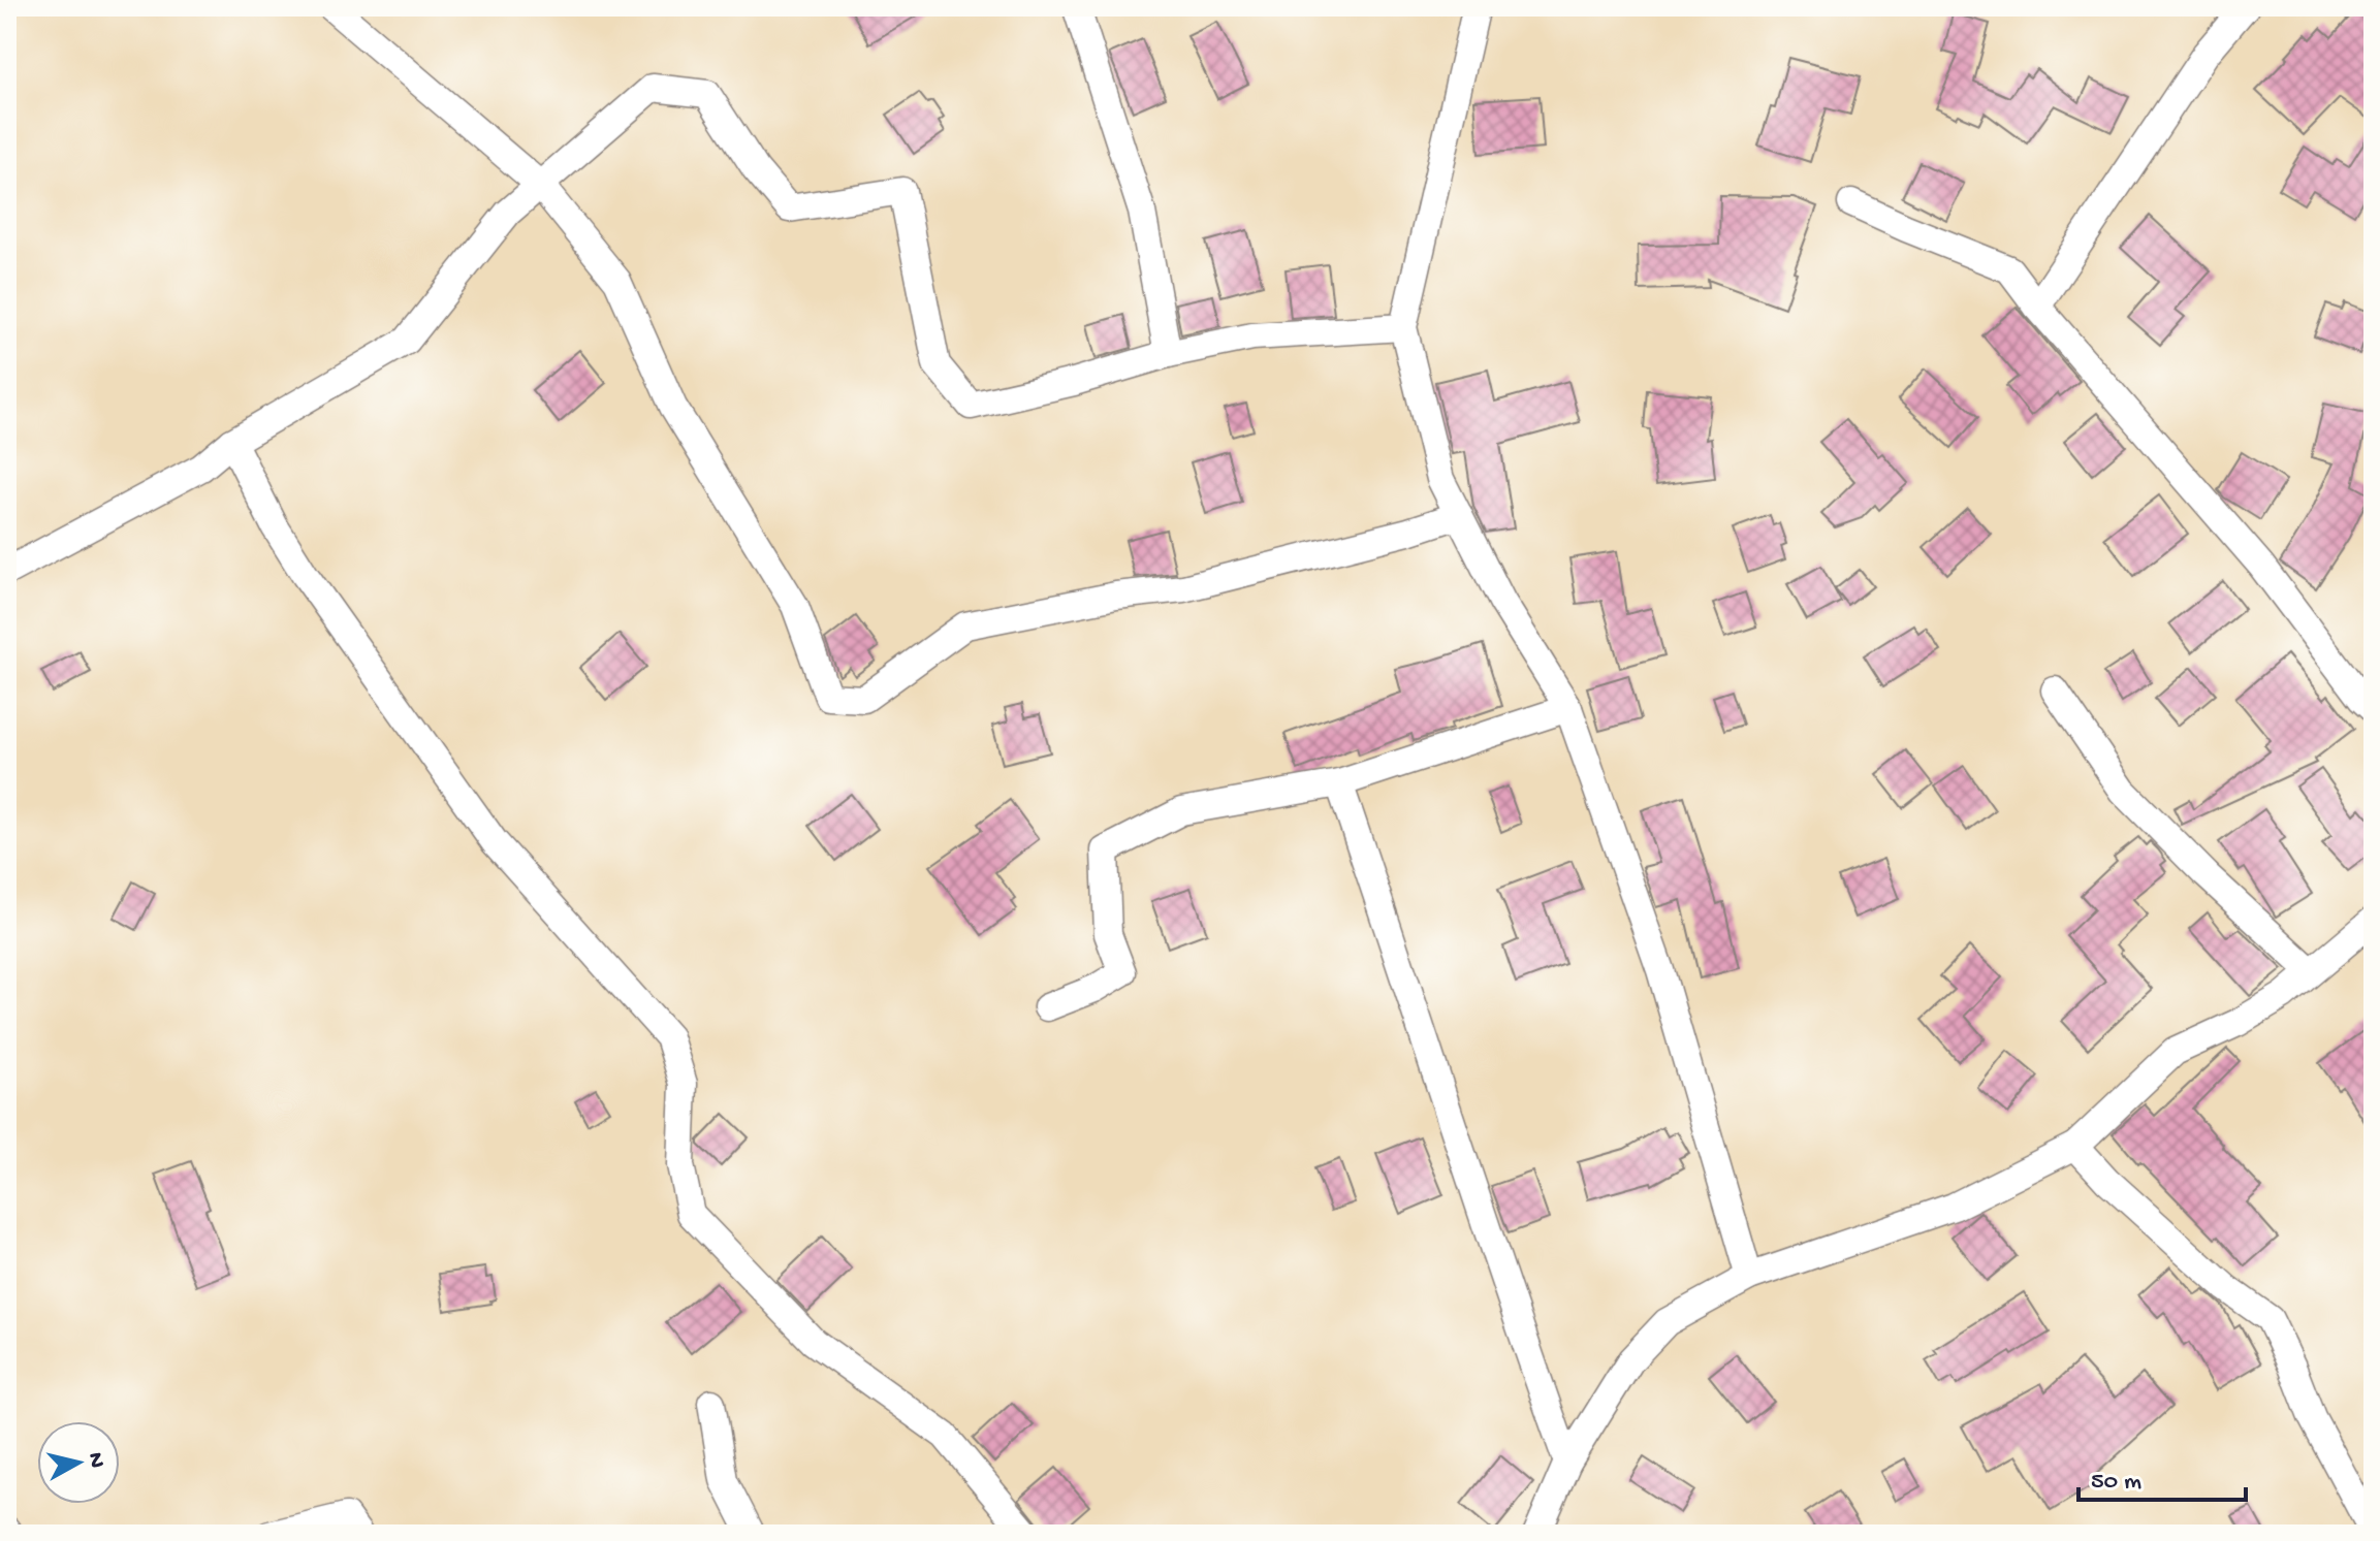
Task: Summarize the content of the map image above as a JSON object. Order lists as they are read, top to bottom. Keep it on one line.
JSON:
{"scale_bar":"50 m","north":"right"}
